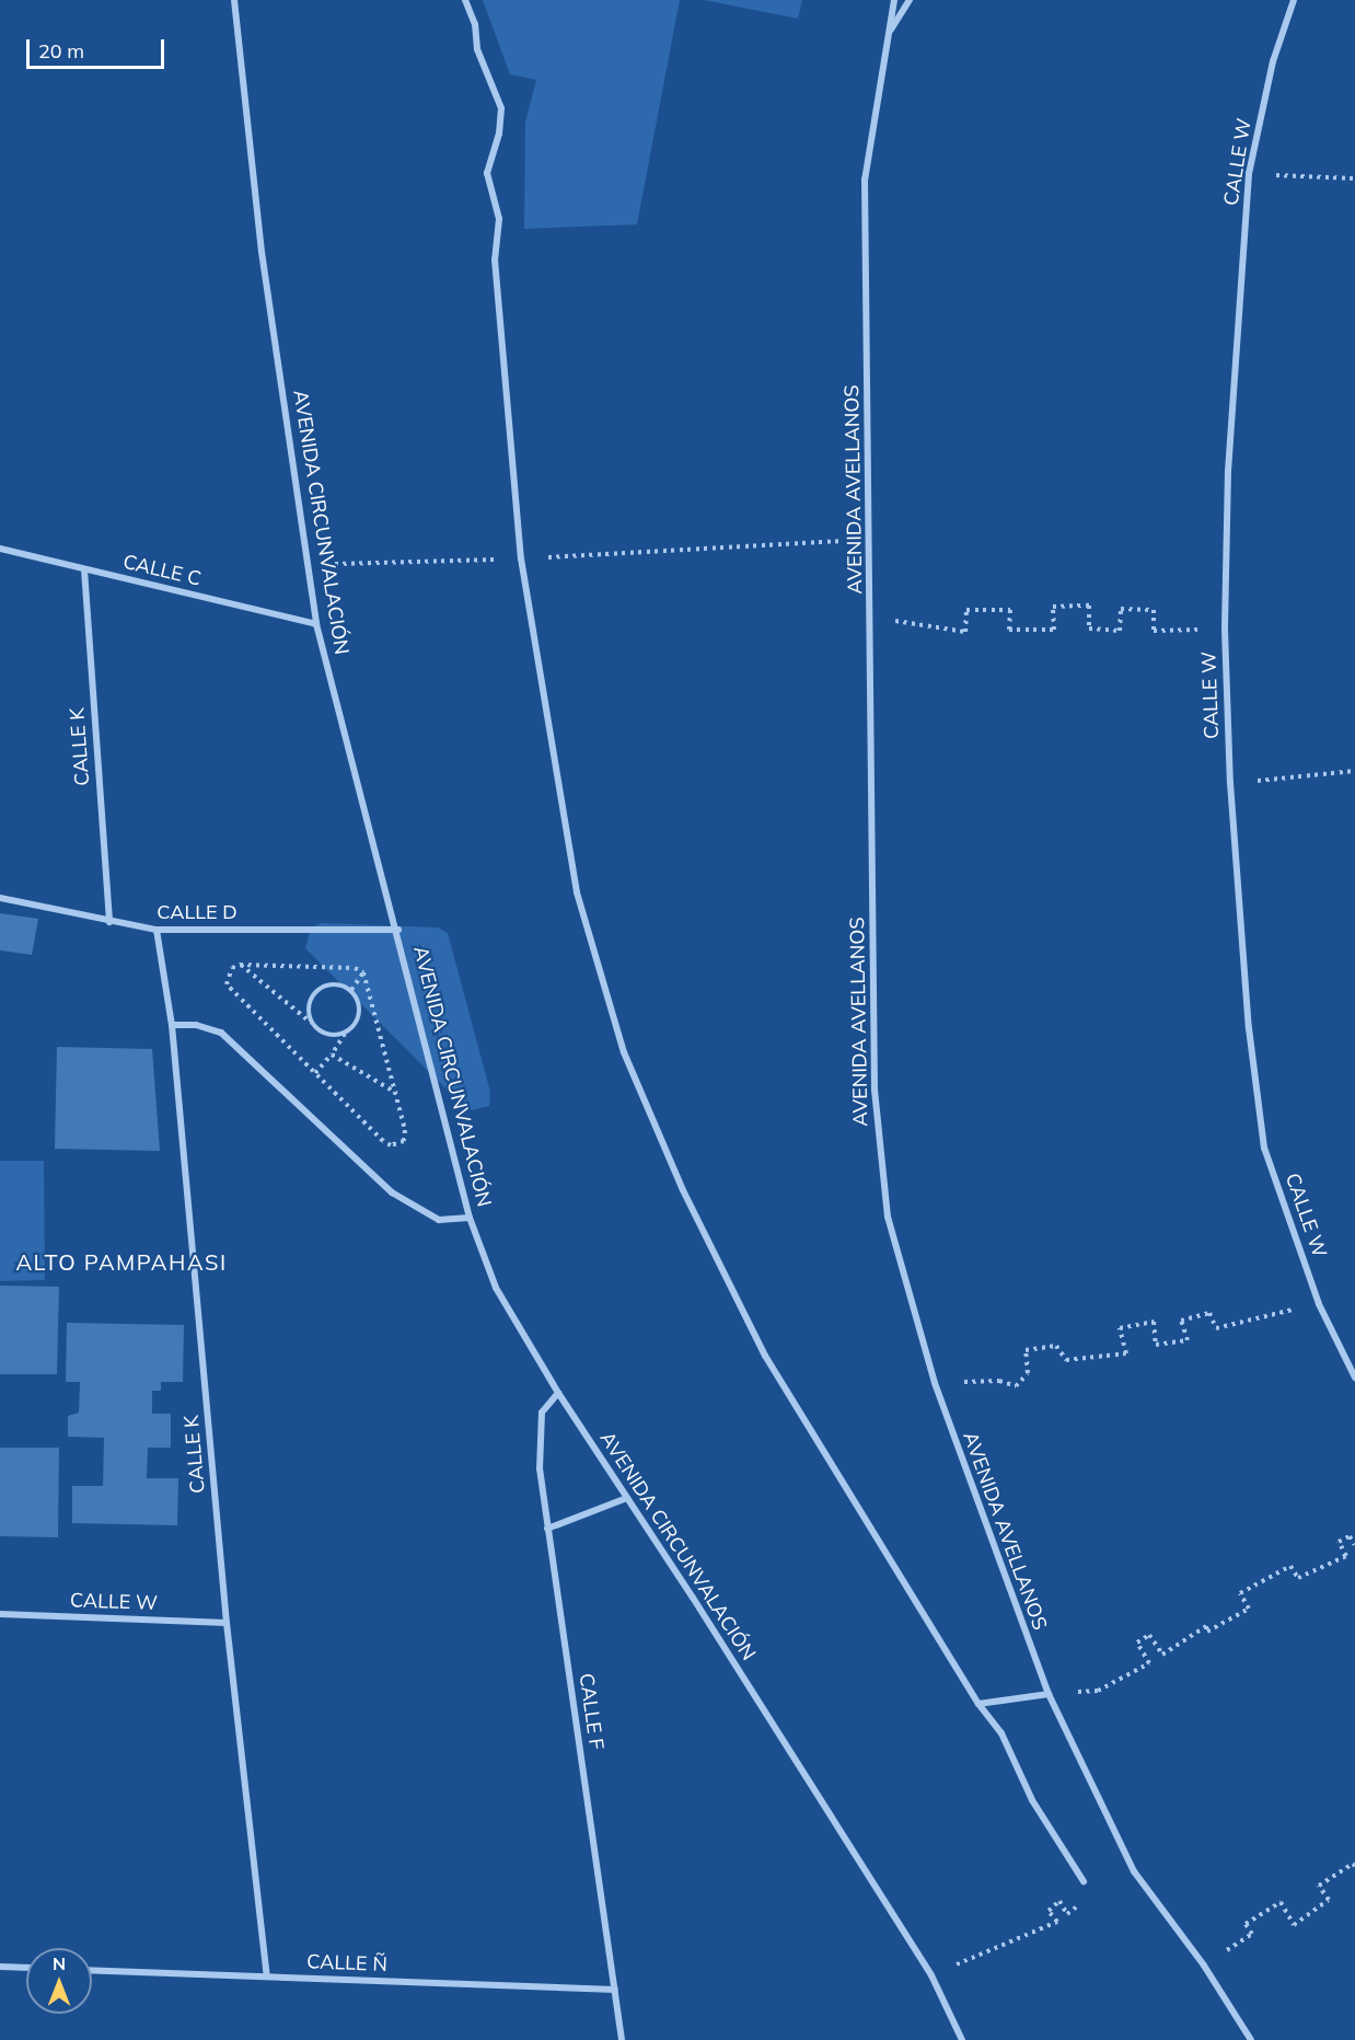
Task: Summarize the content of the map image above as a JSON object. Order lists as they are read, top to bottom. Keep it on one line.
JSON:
{"streets":{"street":["CALLE W","AVENIDA AVELLANOS","AVENIDA CIRCUNVALACIÓN","CALLE C","CALLE K","CALLE D","CALLE F","CALLE Ñ"]},"crossings":[["CALLE W","CALLE K"],["AVENIDA CIRCUNVALACIÓN","CALLE C"],["AVENIDA CIRCUNVALACIÓN","CALLE D"],["AVENIDA CIRCUNVALACIÓN","CALLE F"],["CALLE C","CALLE K"],["CALLE K","CALLE D"],["CALLE K","CALLE Ñ"],["CALLE F","CALLE Ñ"]],"districts":["ALTO PAMPAHASI"],"scale_bar":"20 m","north":"top"}
